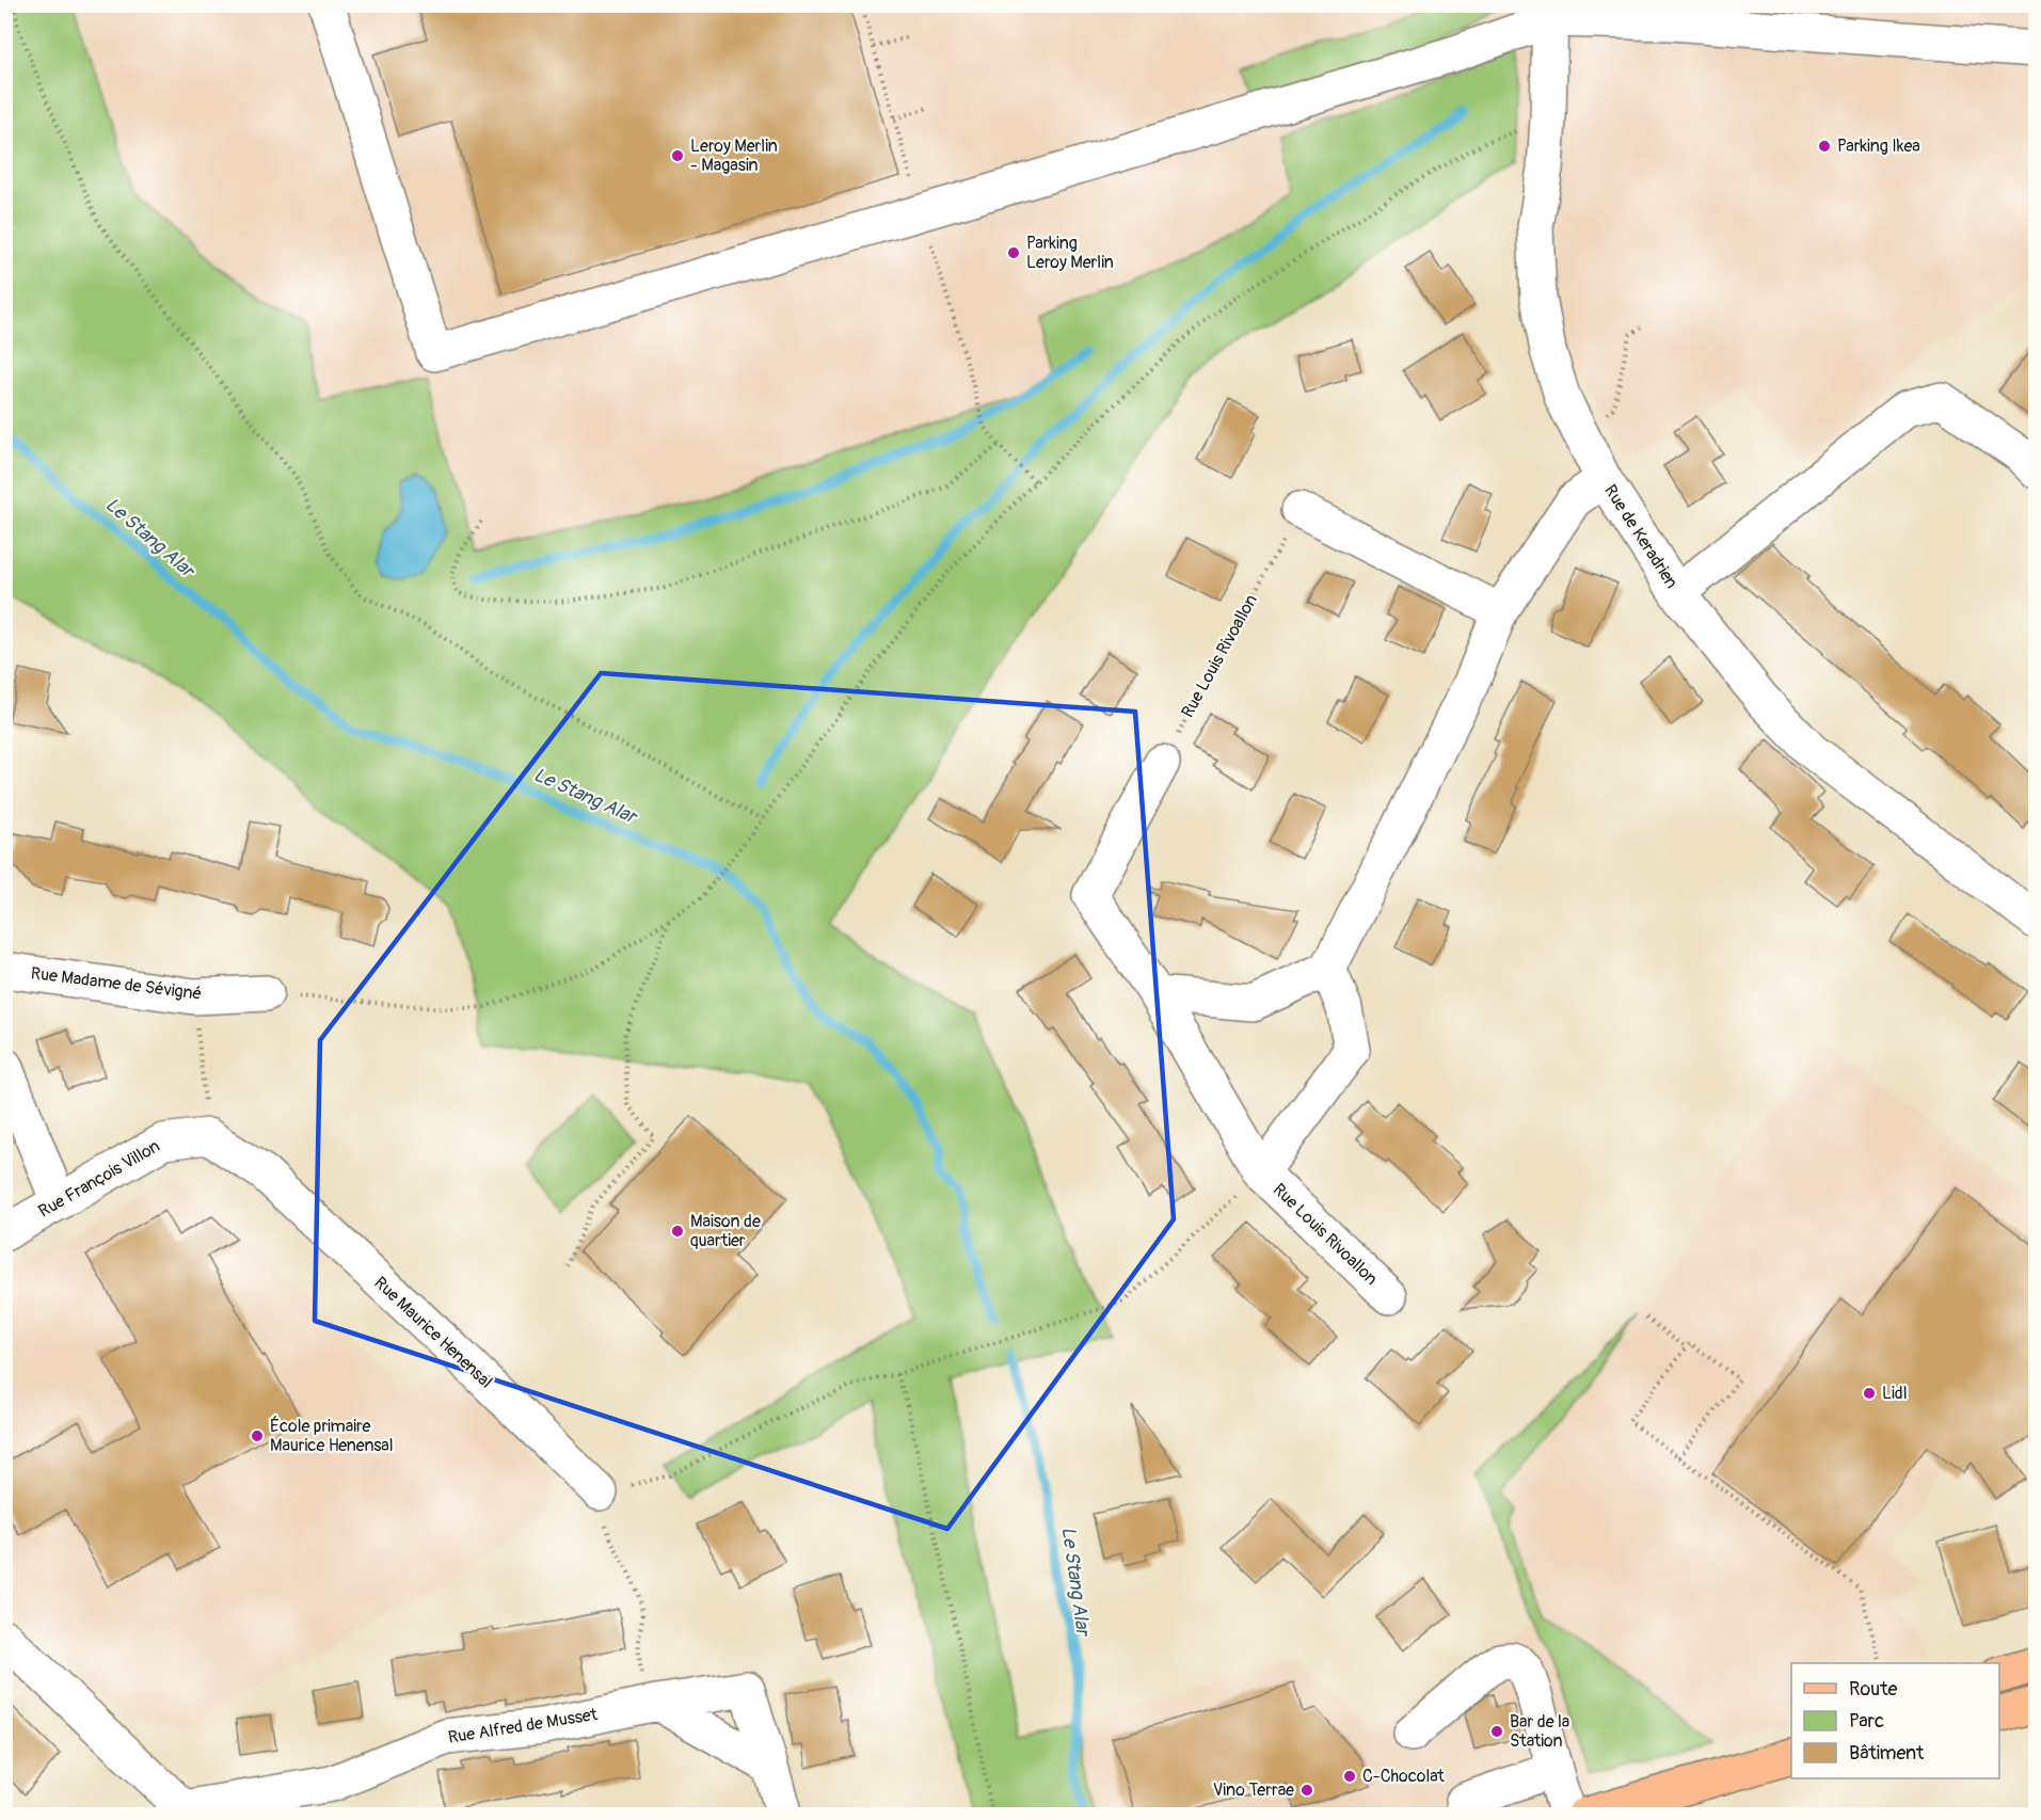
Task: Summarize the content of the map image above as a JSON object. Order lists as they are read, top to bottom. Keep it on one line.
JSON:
{"streets":{"street":["Rue de Keradrien","Rue Louis Rivoallon","Rue Madame de Sévigné","Rue François Villon","Rue Maurice Henensal","Rue Alfred de Musset"]},"crossings":[["Rue François Villon","Rue Maurice Henensal"]],"water":["Le Stang Alar"],"places":["Parking Ikea","Leroy Merlin - Magasin","Parking Leroy Merlin","Maison de quartier","Lidl","École primaire Maurice Henensal","Bar de la Station","C-Chocolat","Vino Terrae"],"legend":["Route","Parc","Bâtiment"]}
